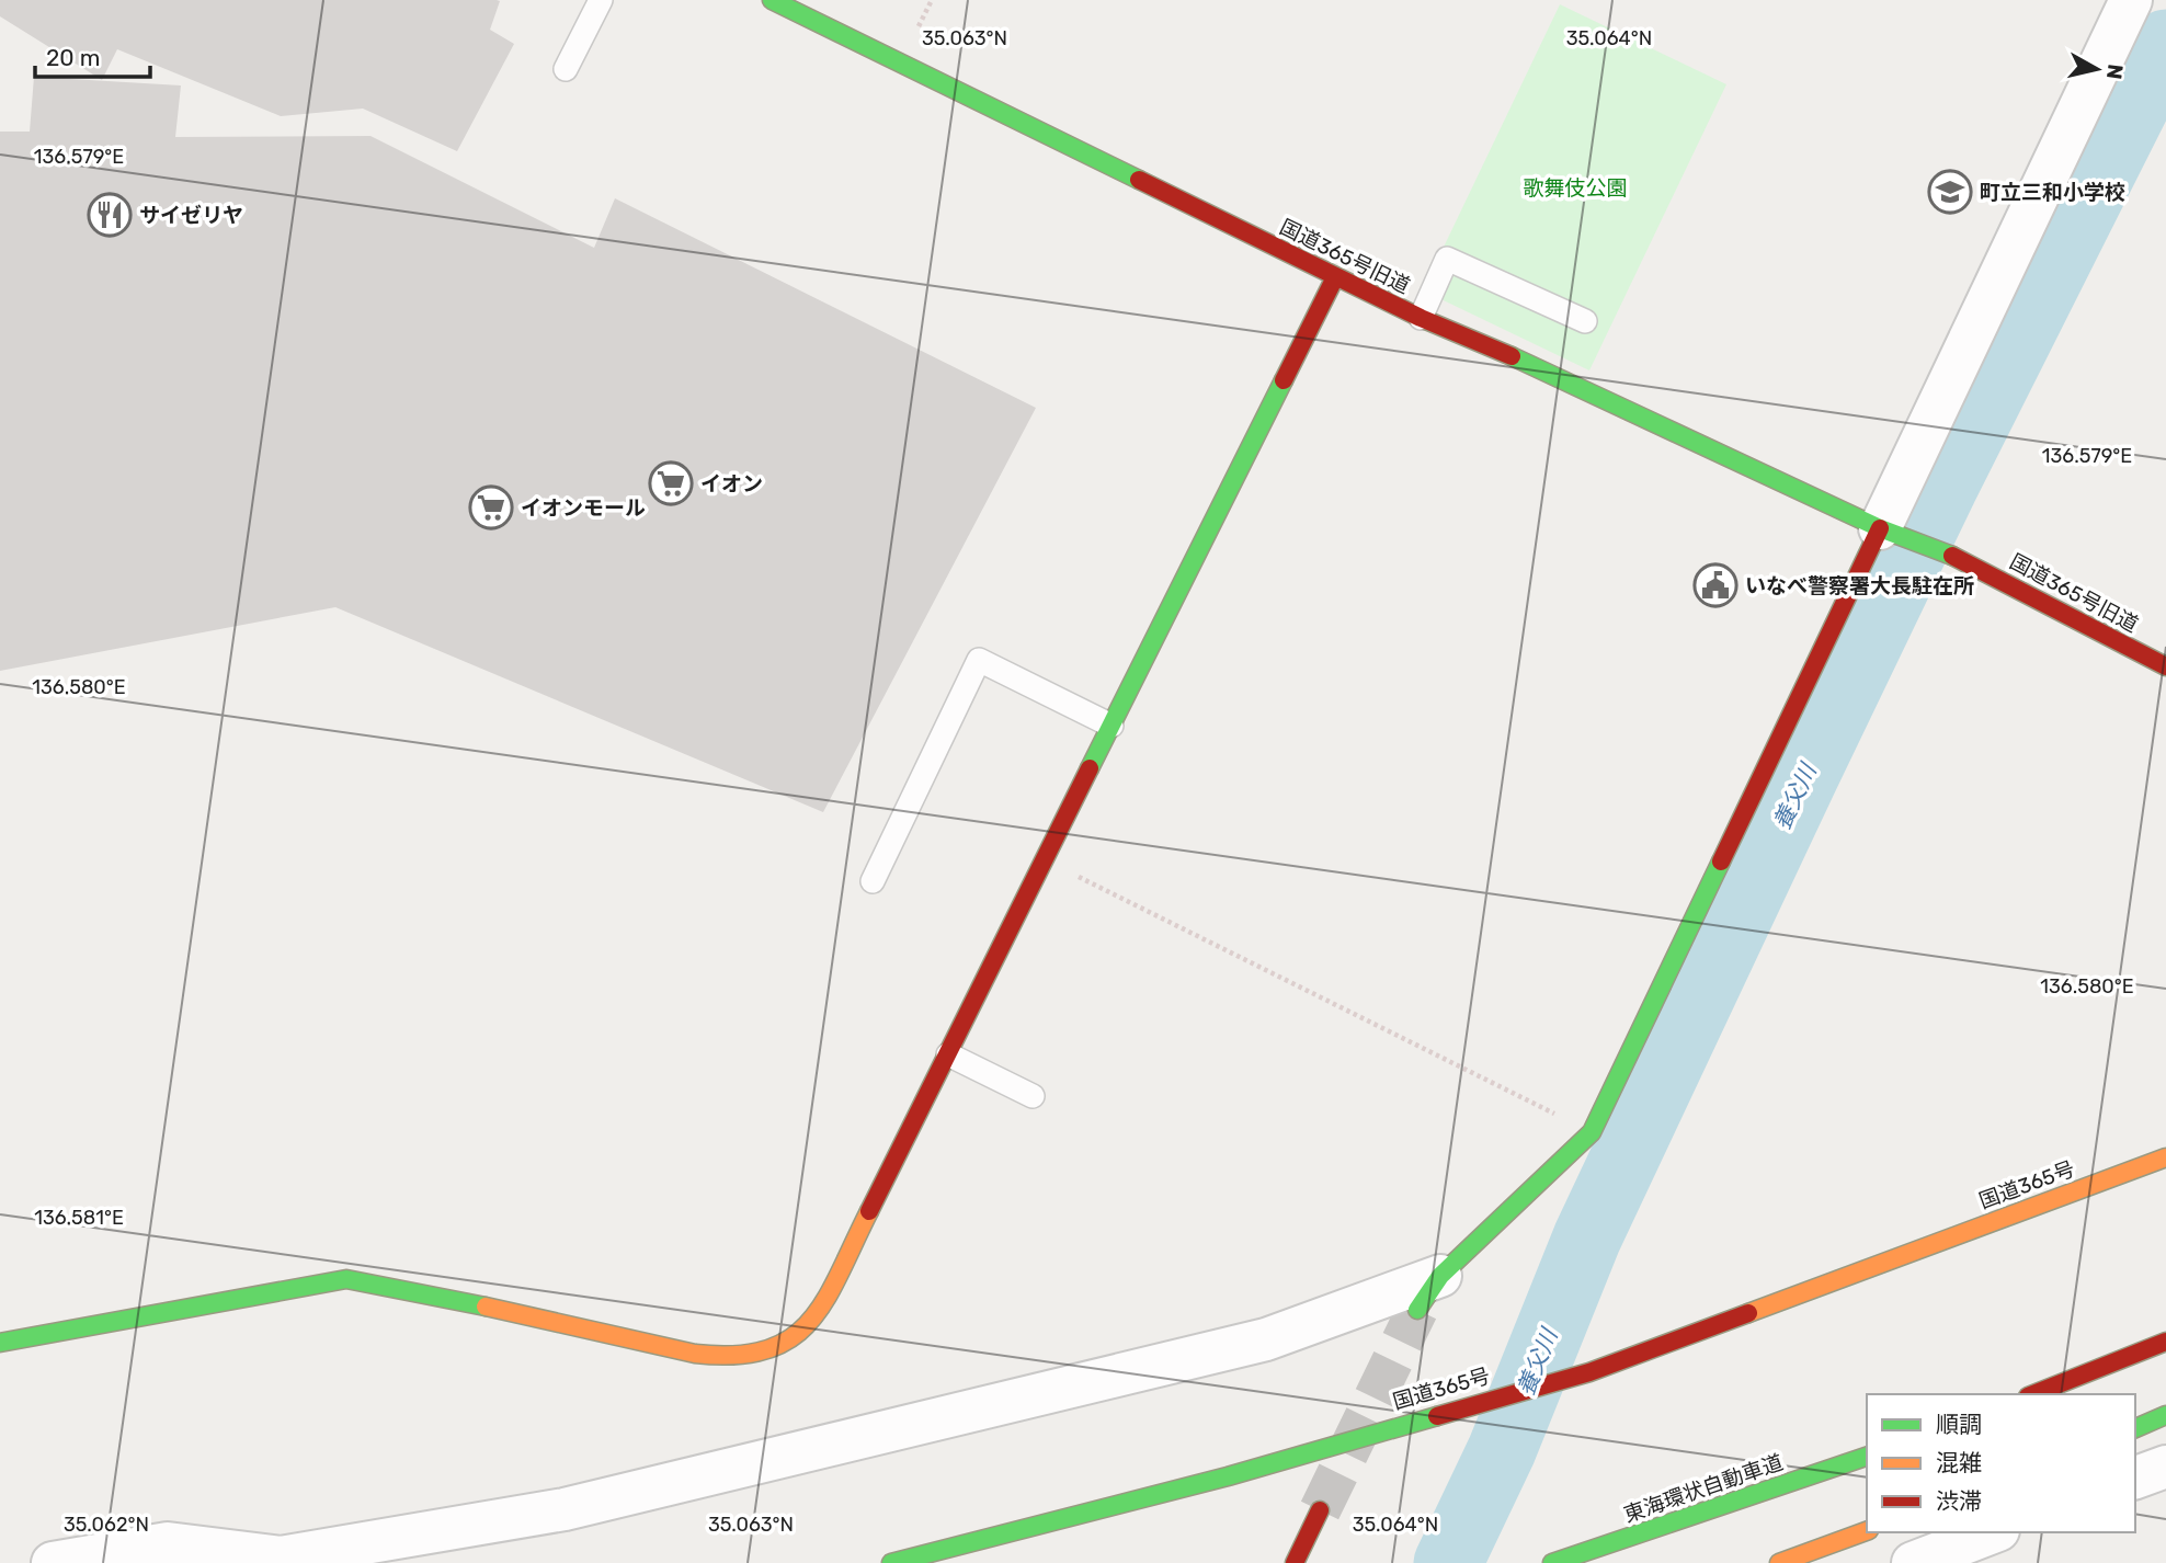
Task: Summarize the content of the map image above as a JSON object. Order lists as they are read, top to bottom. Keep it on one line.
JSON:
{"streets":{"main road":["国道365号旧道","国道365号","東海環状自動車道"]},"water":["養父川"],"parks":["歌舞伎公園"],"places":{"school or university":["町立三和小学校"],"restaurant":["サイゼリヤ"],"supermarket":["イオン","イオンモール"],"public building":["いなべ警察署大長駐在所"]},"legend":["順調","混雑","渋滞"],"scale_bar":"20 m","north":"right","coordinates":["35.063°N","35.064°N","136.579°E","136.580°E","136.581°E","35.062°N"]}
